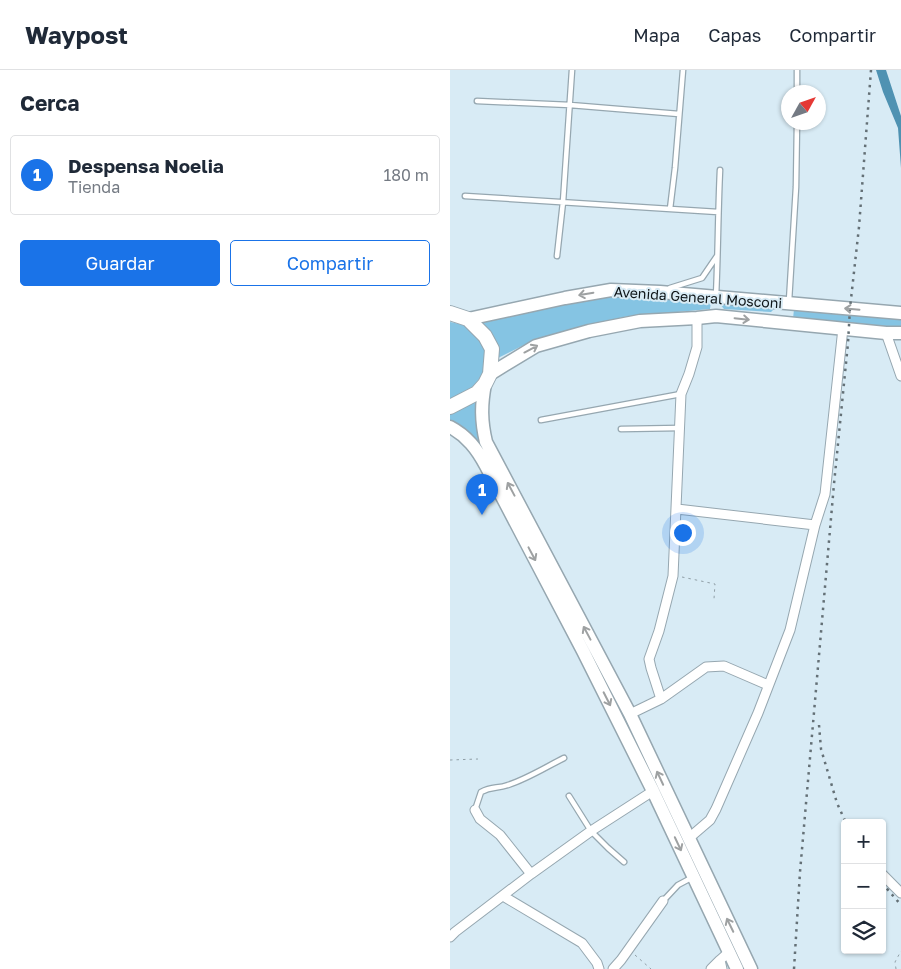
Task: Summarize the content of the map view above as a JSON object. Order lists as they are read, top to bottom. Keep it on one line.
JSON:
{"streets":{"street":["Avenida General Mosconi"]},"north":"top right","page":{"header":"Waypost","nav":["Mapa","Capas","Compartir"],"heading":"Cerca","list":[{"mark":"1","name":"Despensa Noelia","note":"Tienda","value":"180 m"}],"buttons":["Guardar","Compartir"],"pins":"1","map_buttons":["+","−"]}}
